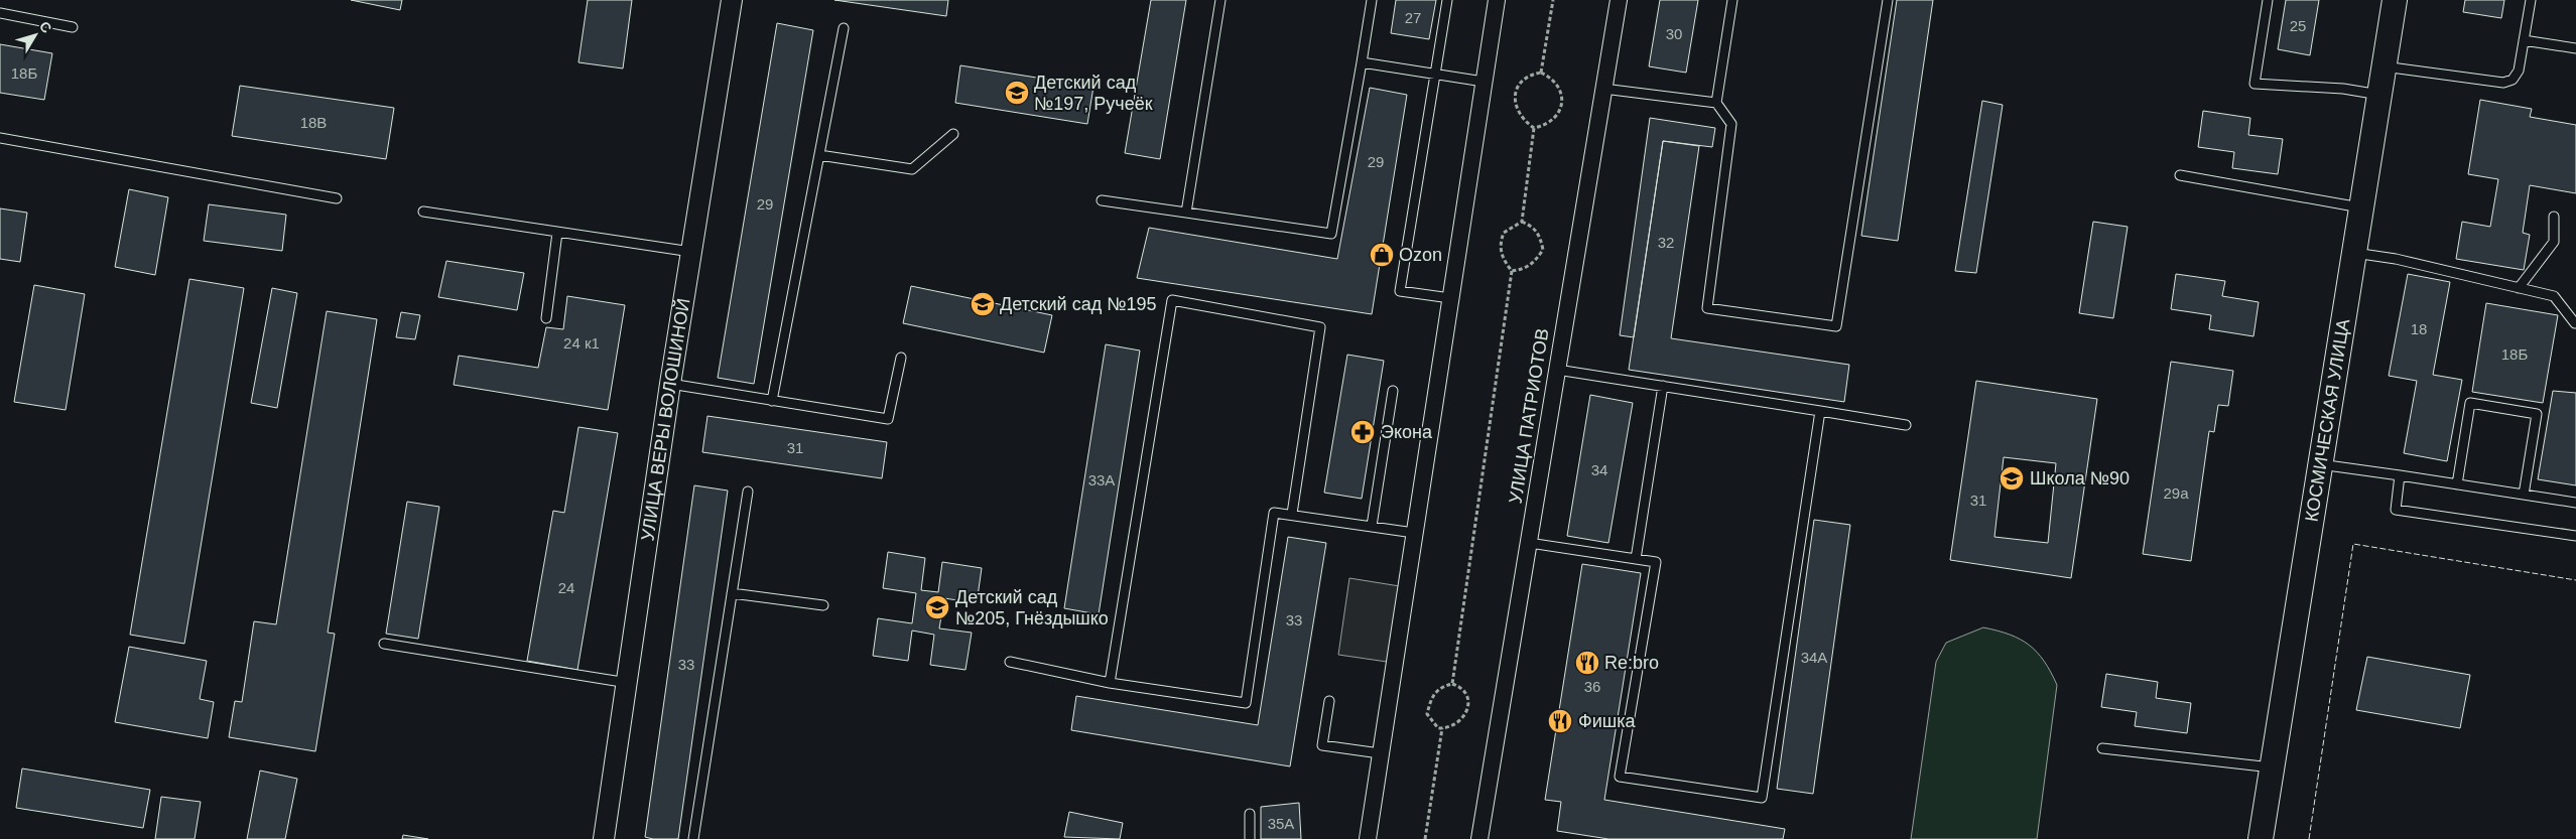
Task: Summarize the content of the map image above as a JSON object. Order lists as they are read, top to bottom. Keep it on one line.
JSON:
{"streets":{"main road":["КОСМИЧЕСКАЯ УЛИЦА"],"street":["УЛИЦА ПАТРИОТОВ","УЛИЦА ВЕРЫ ВОЛОШИНОЙ"]},"places":{"school or university":["Детский сад №197, Ручеёк","Детский сад №195","Школа №90","Детский сад №205, Гнёздышко"],"shop":["Ozon"],"pharmacy":["Экона"],"restaurant":["Re:bro","Фишка"]},"house_numbers":["27","25","30","18Б","18В","29","29","32","18","24 к1","18Б","31","34","33А","29а","31","24","33","34А","33","36","35А"],"north":"top right"}
